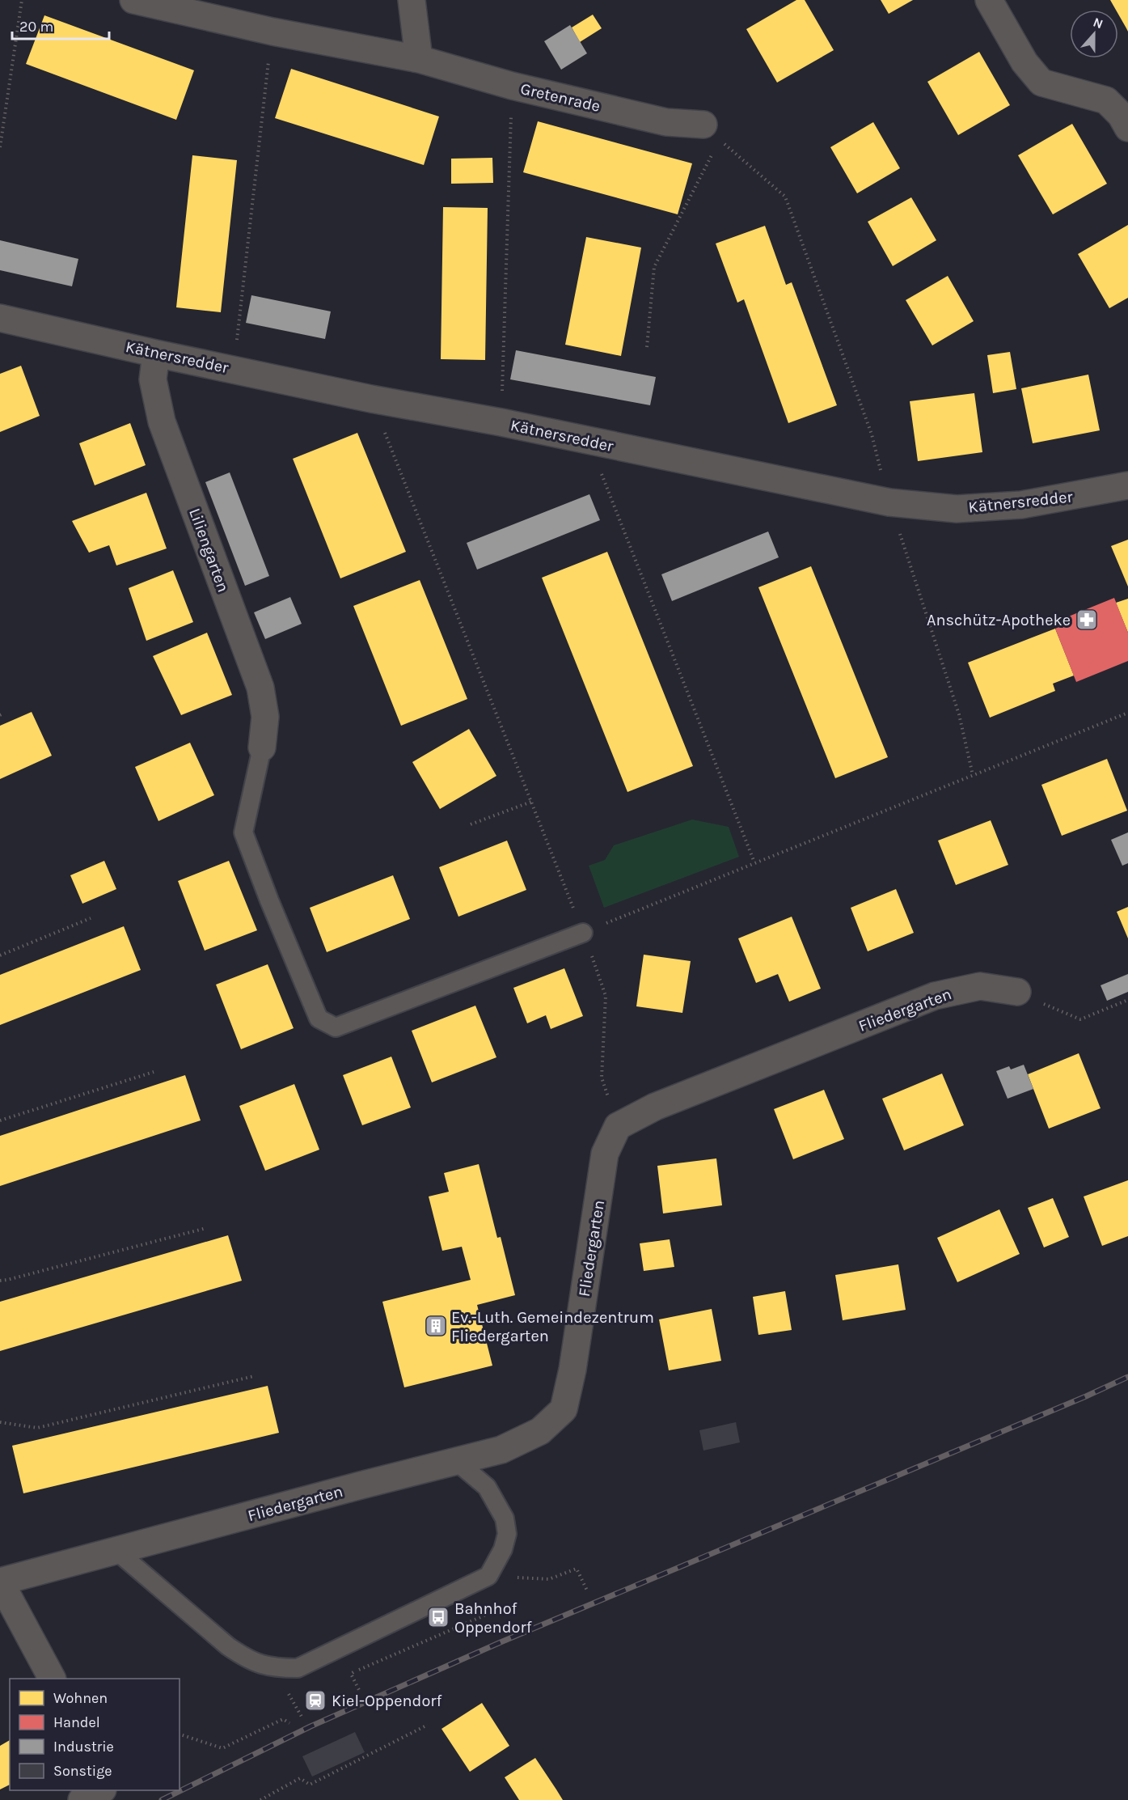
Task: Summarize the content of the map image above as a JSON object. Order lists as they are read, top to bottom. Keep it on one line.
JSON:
{"streets":{"street":["Gretenrade","Kätnersredder","Liliengarten","Fliedergarten"]},"crossings":[["Kätnersredder","Liliengarten"]],"places":{"pharmacy":["Anschütz-Apotheke"],"building":["Ev.-Luth. Gemeindezentrum Fliedergarten"],"bus stop":["Bahnhof Oppendorf"],"station":["Kiel-Oppendorf"]},"legend":["Wohnen","Handel","Industrie","Sonstige"],"scale_bar":"20 m","north":"top"}
